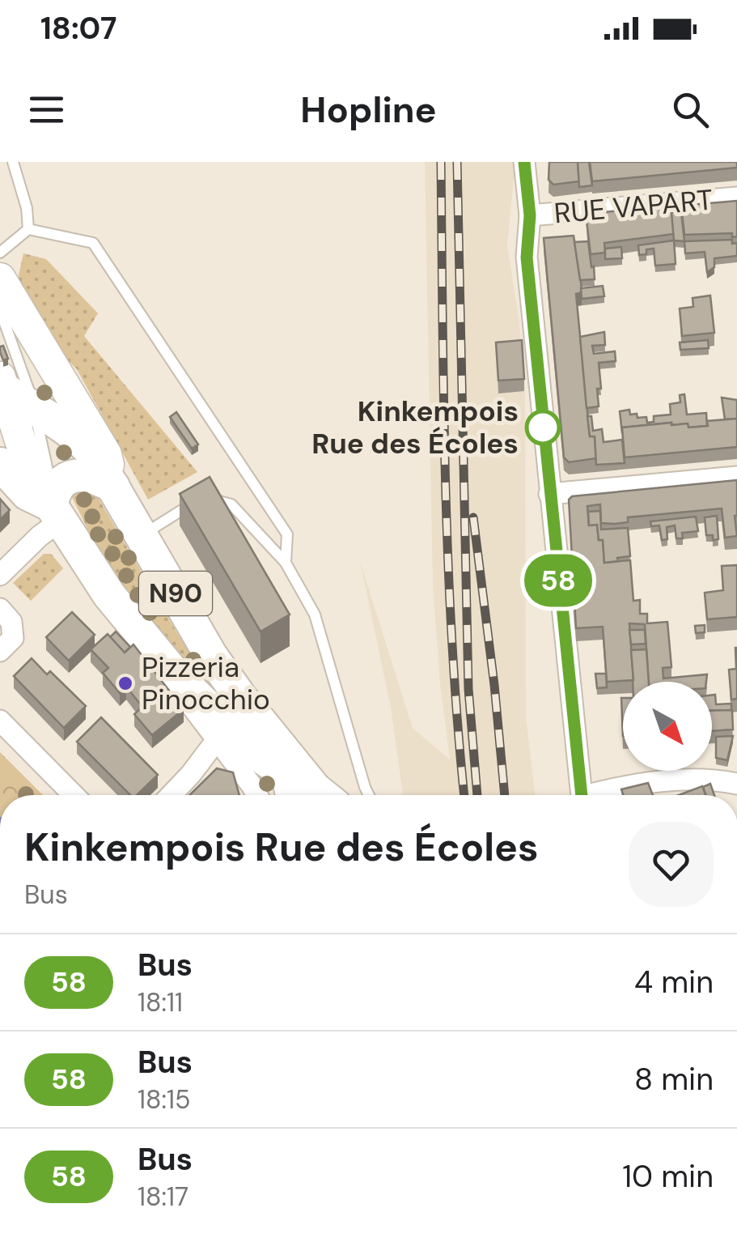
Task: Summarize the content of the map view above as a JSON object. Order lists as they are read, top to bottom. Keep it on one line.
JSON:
{"streets":{"main road":["N90"],"street":["RUE VAPART"]},"places":["Kinkempois Rue des Écoles","Pizzeria Pinocchio"],"lines":["bus line 58"],"north":"bottom right","page":{"status":"18:07","header":"Hopline","on_map":"58","heading":["Kinkempois Rue des Écoles","Bus"],"list":[{"mark":"58","name":"Bus","note":"18:11","value":"4 min"},{"mark":"58","name":"Bus","note":"18:15","value":"8 min"},{"mark":"58","name":"Bus","note":"18:17","value":"10 min"}]}}
